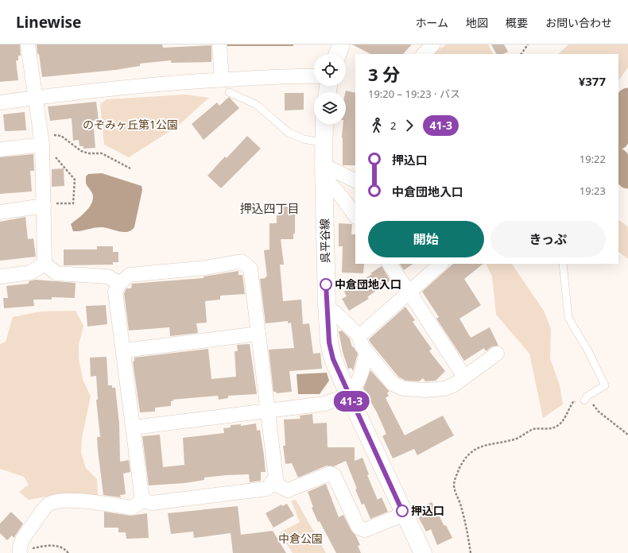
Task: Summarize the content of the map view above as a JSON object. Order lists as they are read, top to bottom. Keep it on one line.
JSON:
{"streets":{"main road":["呉平谷線"]},"districts":["押込四丁目"],"parks":["のぞみヶ丘第1公園","中倉公園"],"places":["中倉団地入口","押込口"],"lines":["bus line 41-3"],"page":{"header":"Linewise","nav":["ホーム","地図","概要","お問い合わせ"],"on_map":"41-3","heading":["3 分","19:20 – 19:23 · バス","¥377"],"legs":["2","41-3"],"list":[{"name":"押込口","value":"19:22"},{"name":"中倉団地入口","value":"19:23"}],"buttons":["開始","きっぷ"]}}
